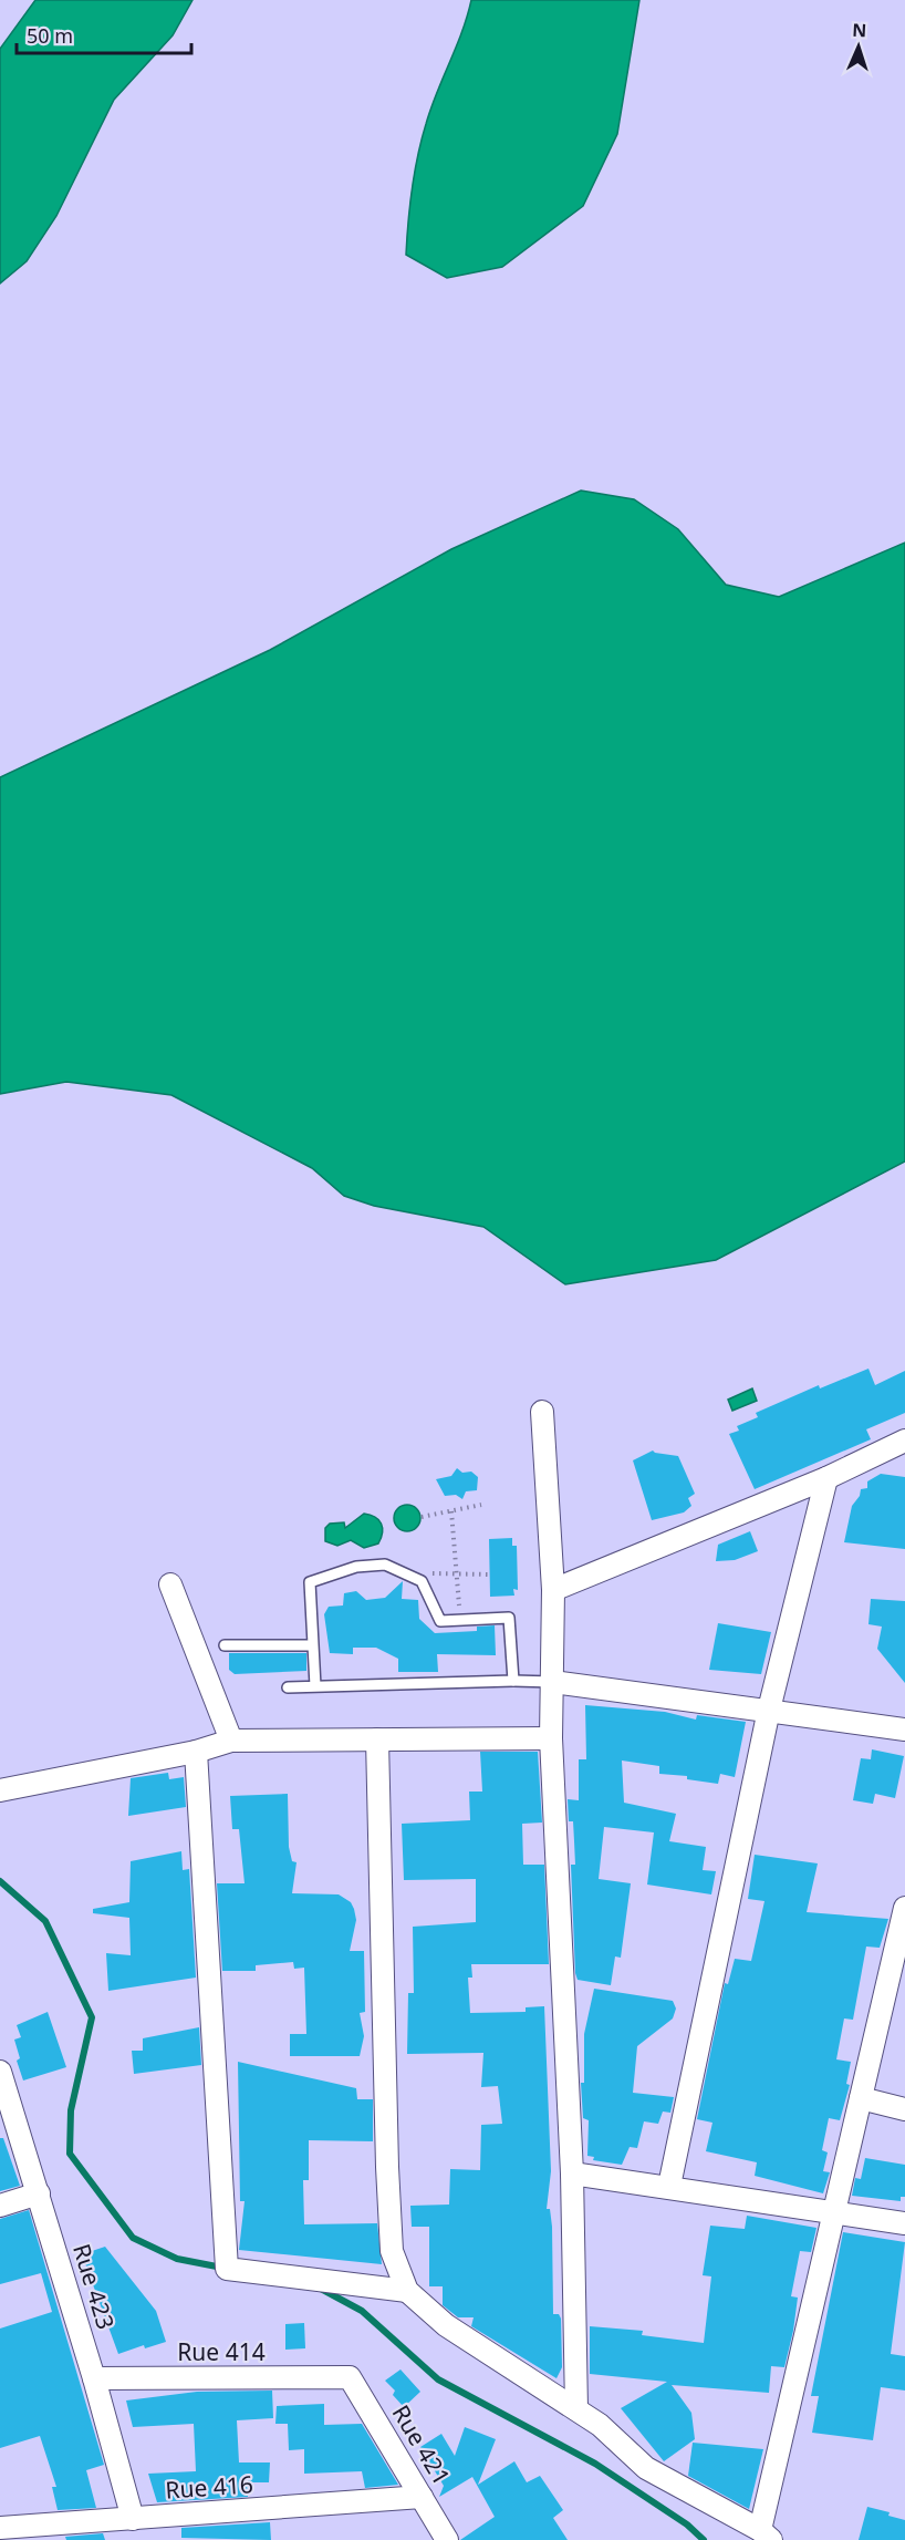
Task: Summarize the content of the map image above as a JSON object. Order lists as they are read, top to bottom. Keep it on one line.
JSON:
{"streets":{"street":["Rue 423","Rue 414","Rue 421","Rue 416"]},"crossings":[["Rue 423","Rue 414"],["Rue 423","Rue 416"],["Rue 414","Rue 421"],["Rue 421","Rue 416"]],"scale_bar":"50 m","north":"top"}
